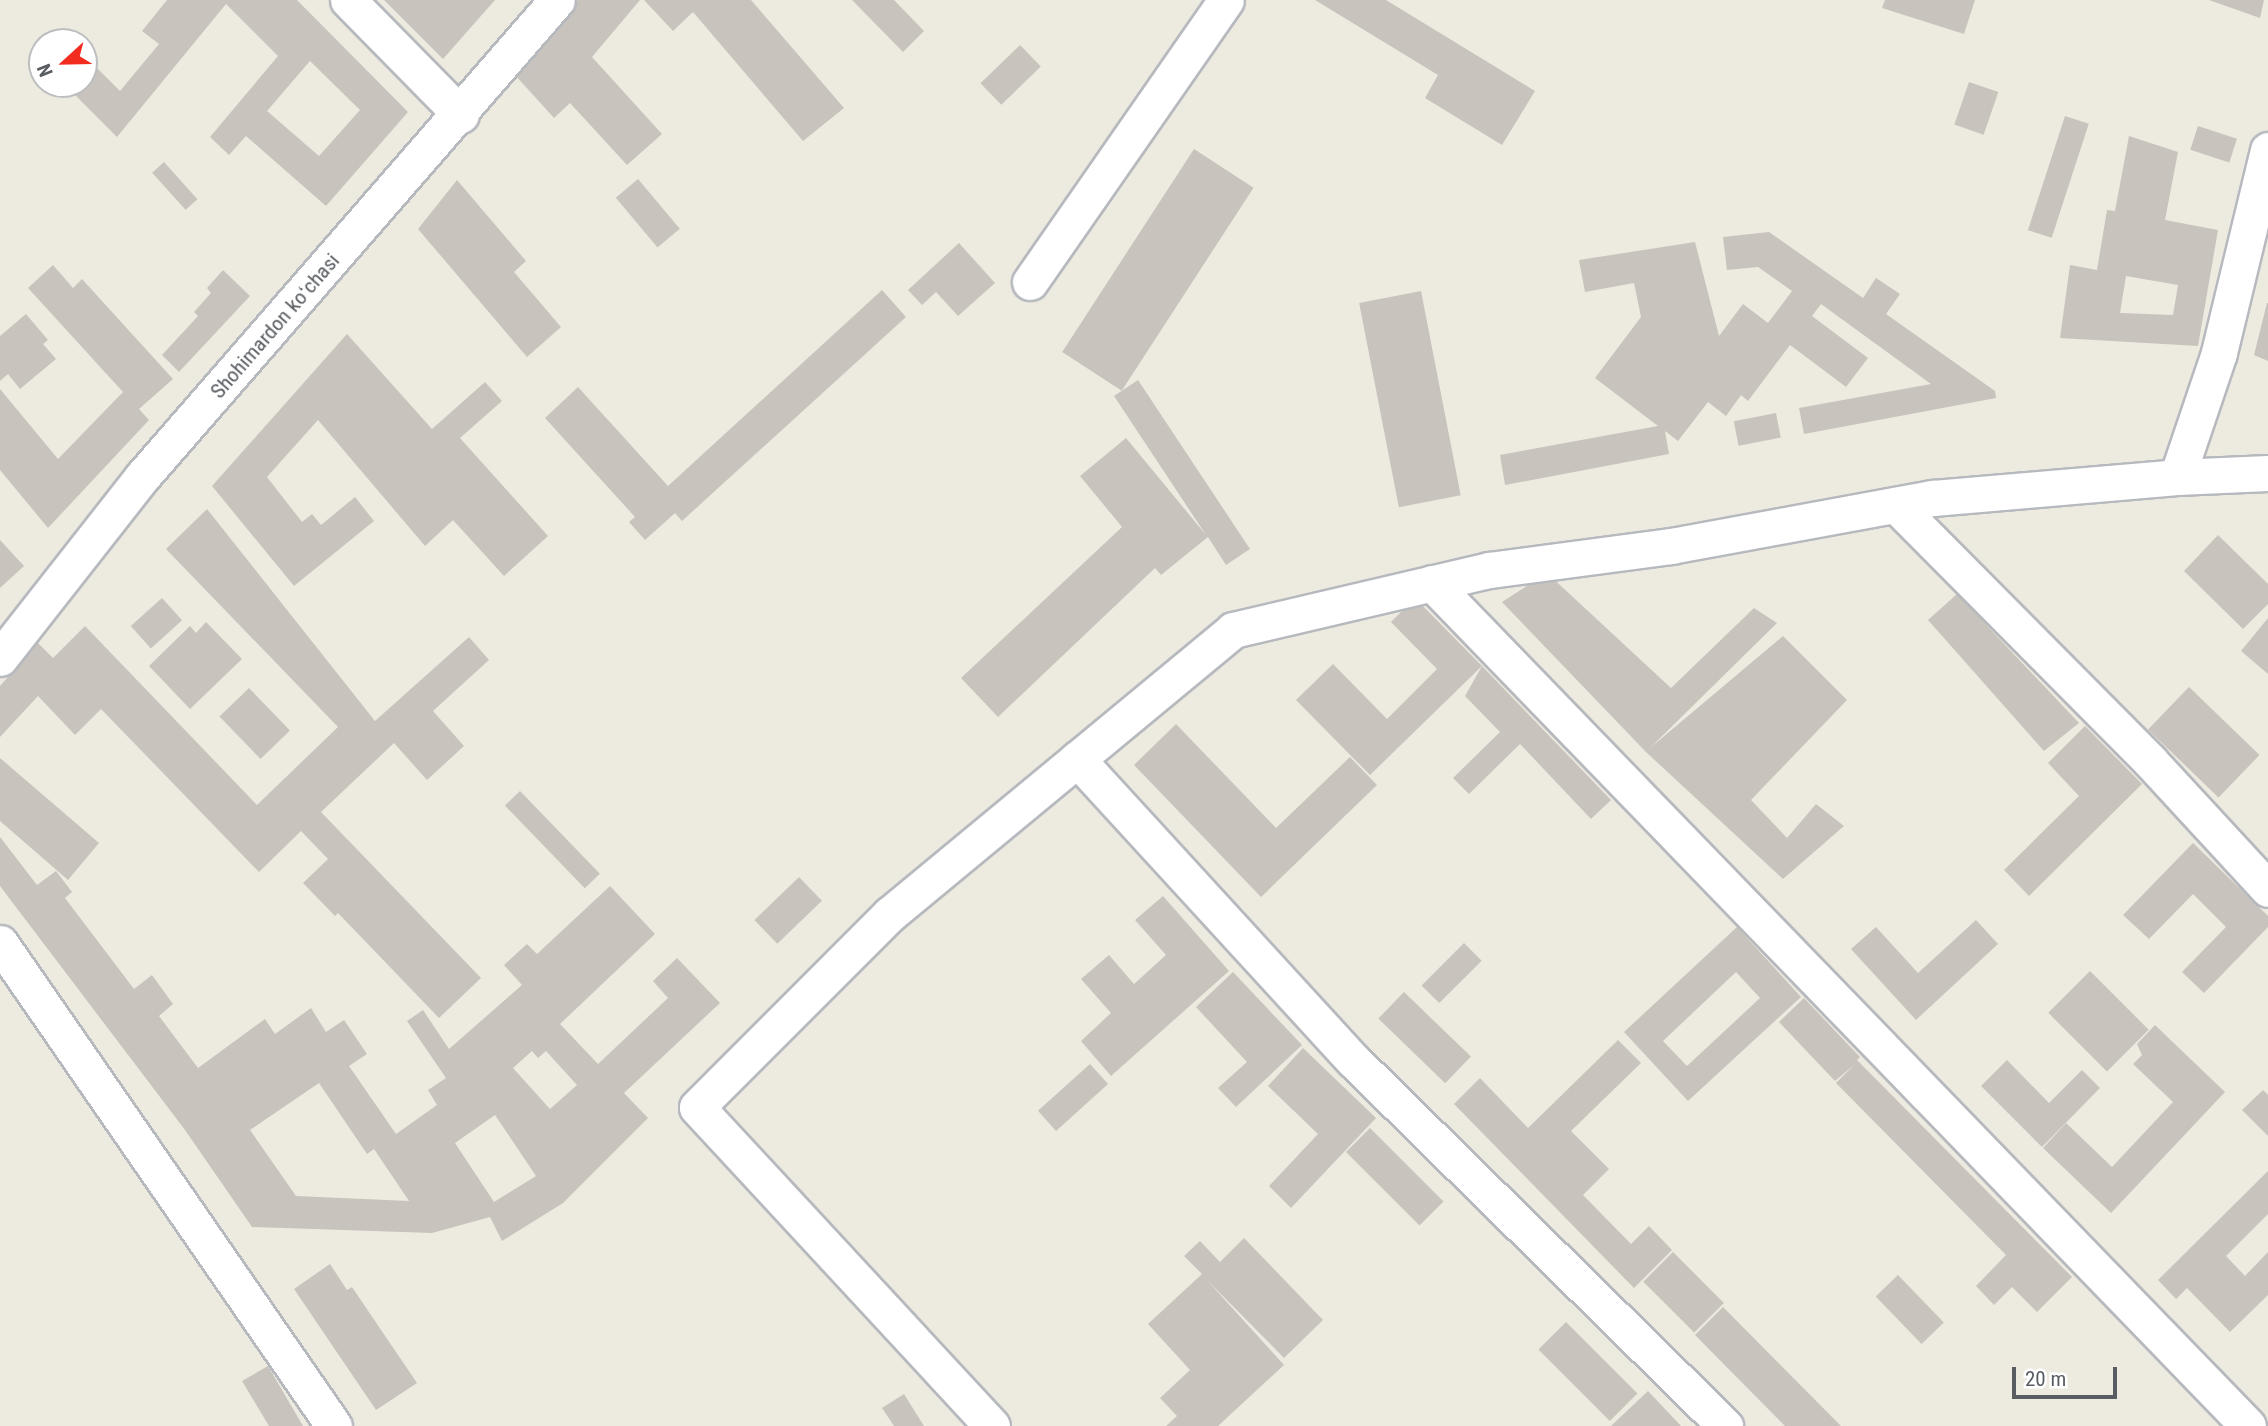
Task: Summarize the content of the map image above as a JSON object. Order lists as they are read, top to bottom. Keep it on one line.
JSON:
{"streets":{"street":["Shohimardon koʻchasi"]},"scale_bar":"20 m","north":"left"}
